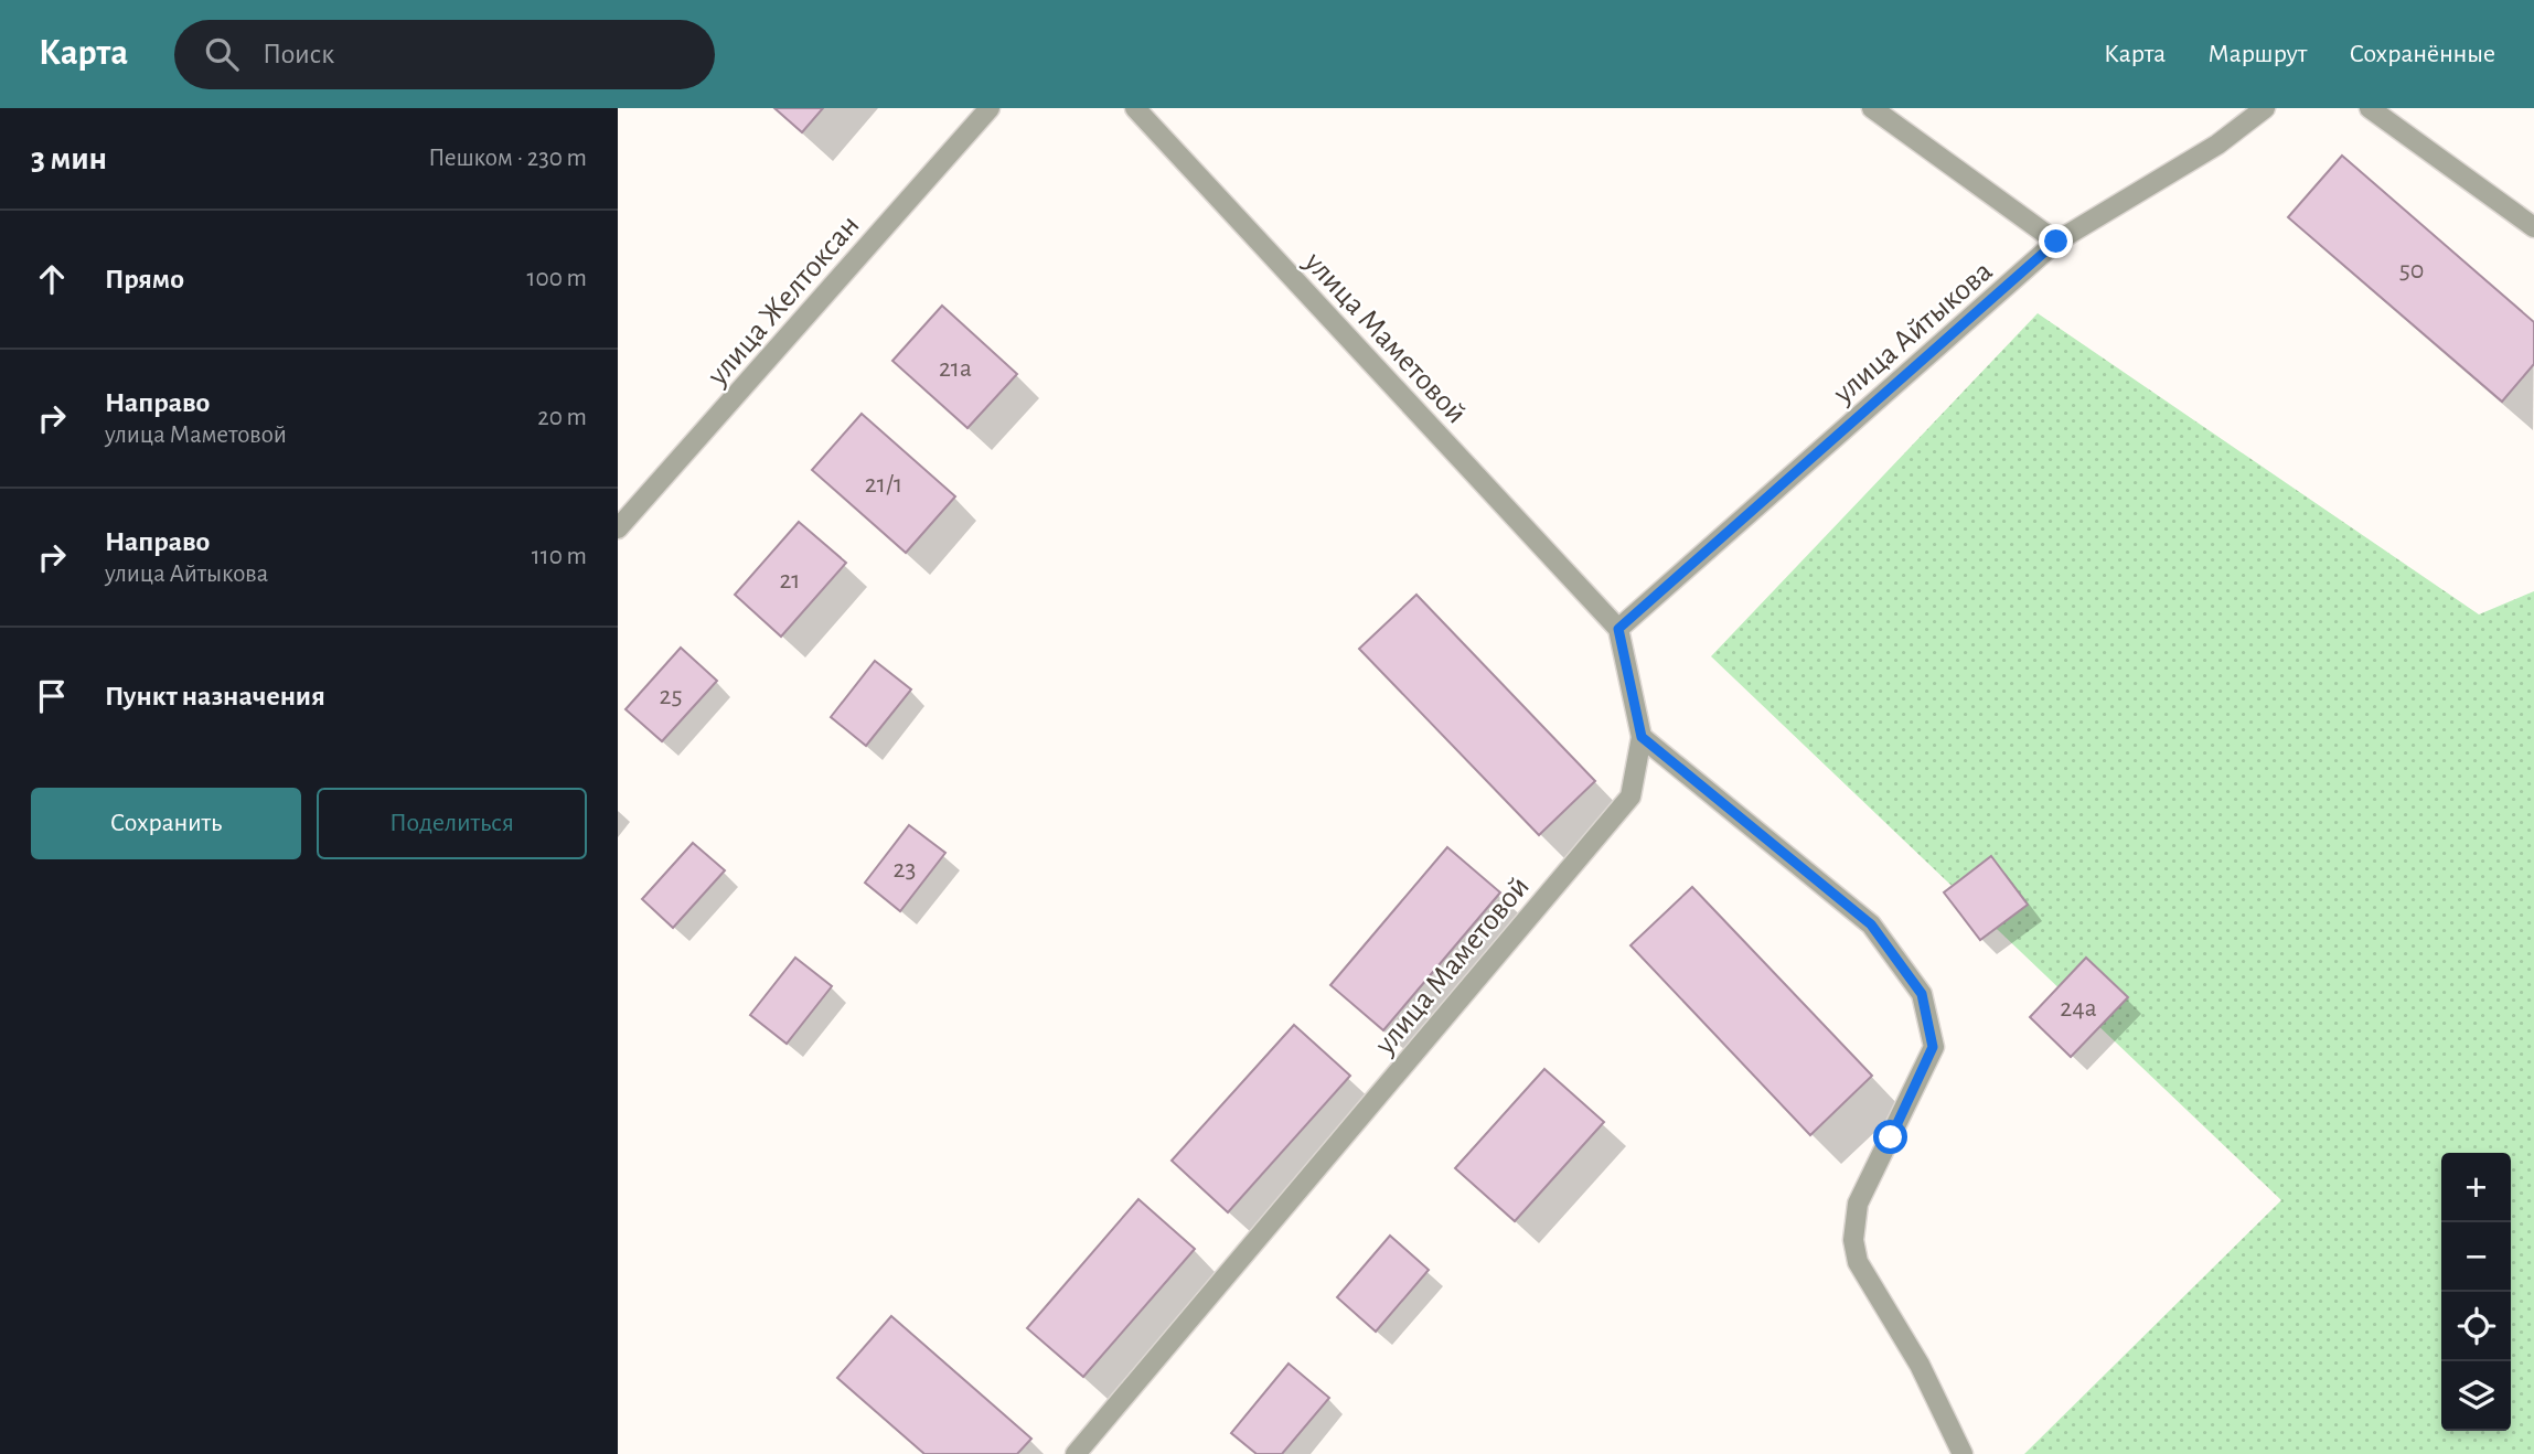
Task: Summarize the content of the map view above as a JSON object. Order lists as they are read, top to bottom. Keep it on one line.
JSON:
{"streets":{"street":["улица Желтоксан","улица Айтыкова","улица Маметовой"]},"crossings":[["улица Айтыкова","улица Маметовой"]],"house_numbers":["50","21а","21/1","21","25","23","24а"],"page":{"header":"Карта","search":"Поиск","nav":["Карта","Маршрут","Сохранённые"],"heading":["3 мин","Пешком · 230 m"],"list":[["Прямо","100 m"],["Направо","улица Маметовой","20 m"],["Направо","улица Айтыкова","110 m"],"Пункт назначения"],"buttons":["Сохранить","Поделиться"],"map_buttons":["+","−"]}}
